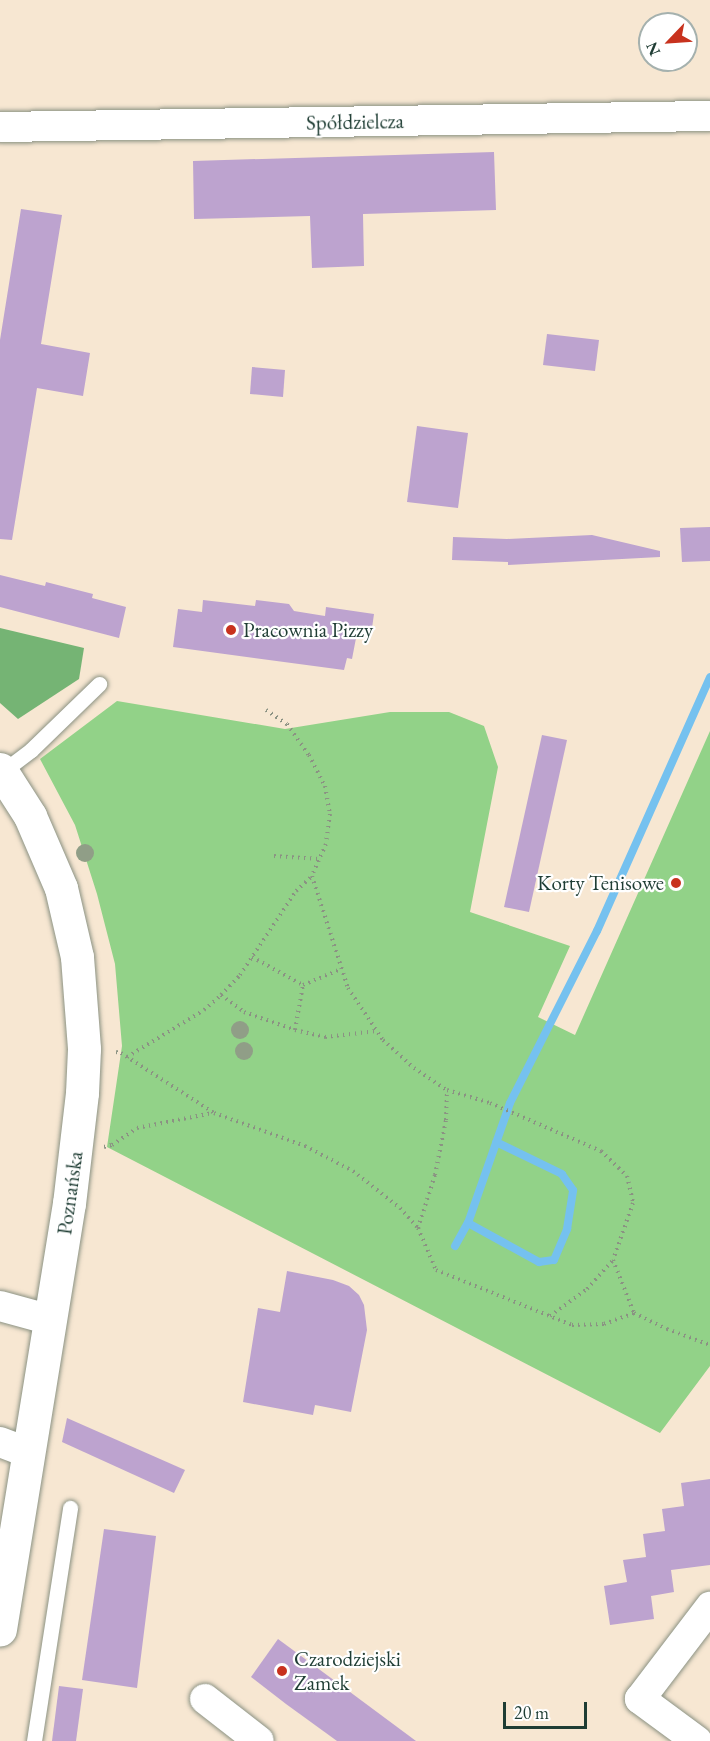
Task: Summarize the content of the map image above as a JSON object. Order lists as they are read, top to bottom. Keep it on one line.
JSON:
{"streets":{"street":["Spółdzielcza","Poznańska"]},"places":["Pracownia Pizzy","Korty Tenisowe","Czarodziejski Zamek"],"scale_bar":"20 m","north":"bottom left"}
